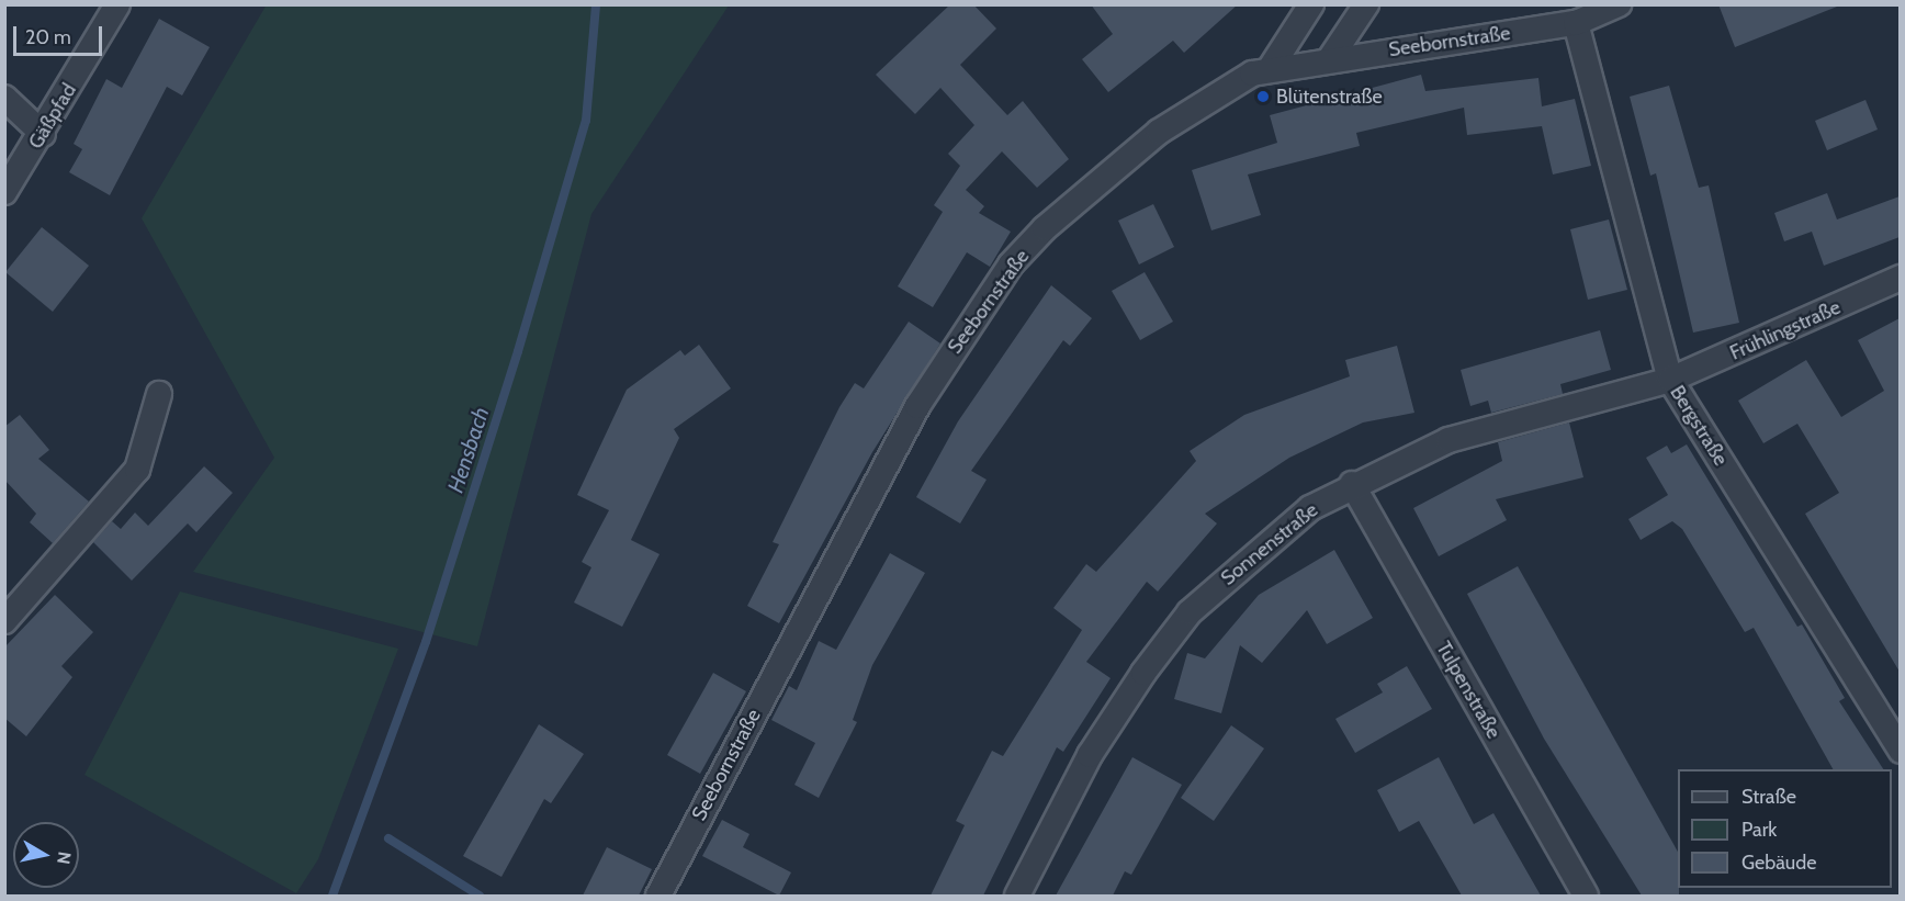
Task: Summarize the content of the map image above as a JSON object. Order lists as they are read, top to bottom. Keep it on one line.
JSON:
{"streets":{"street":["Seebornstraße","Gäßpfad","Frühlingstraße","Bergstraße","Sonnenstraße","Tulpenstraße"]},"crossings":[["Seebornstraße","Bergstraße"],["Frühlingstraße","Bergstraße"],["Frühlingstraße","Sonnenstraße"],["Bergstraße","Sonnenstraße"],["Sonnenstraße","Tulpenstraße"]],"water":["Hensbach"],"places":["Blütenstraße"],"legend":["Straße","Park","Gebäude"],"scale_bar":"20 m","north":"right"}
